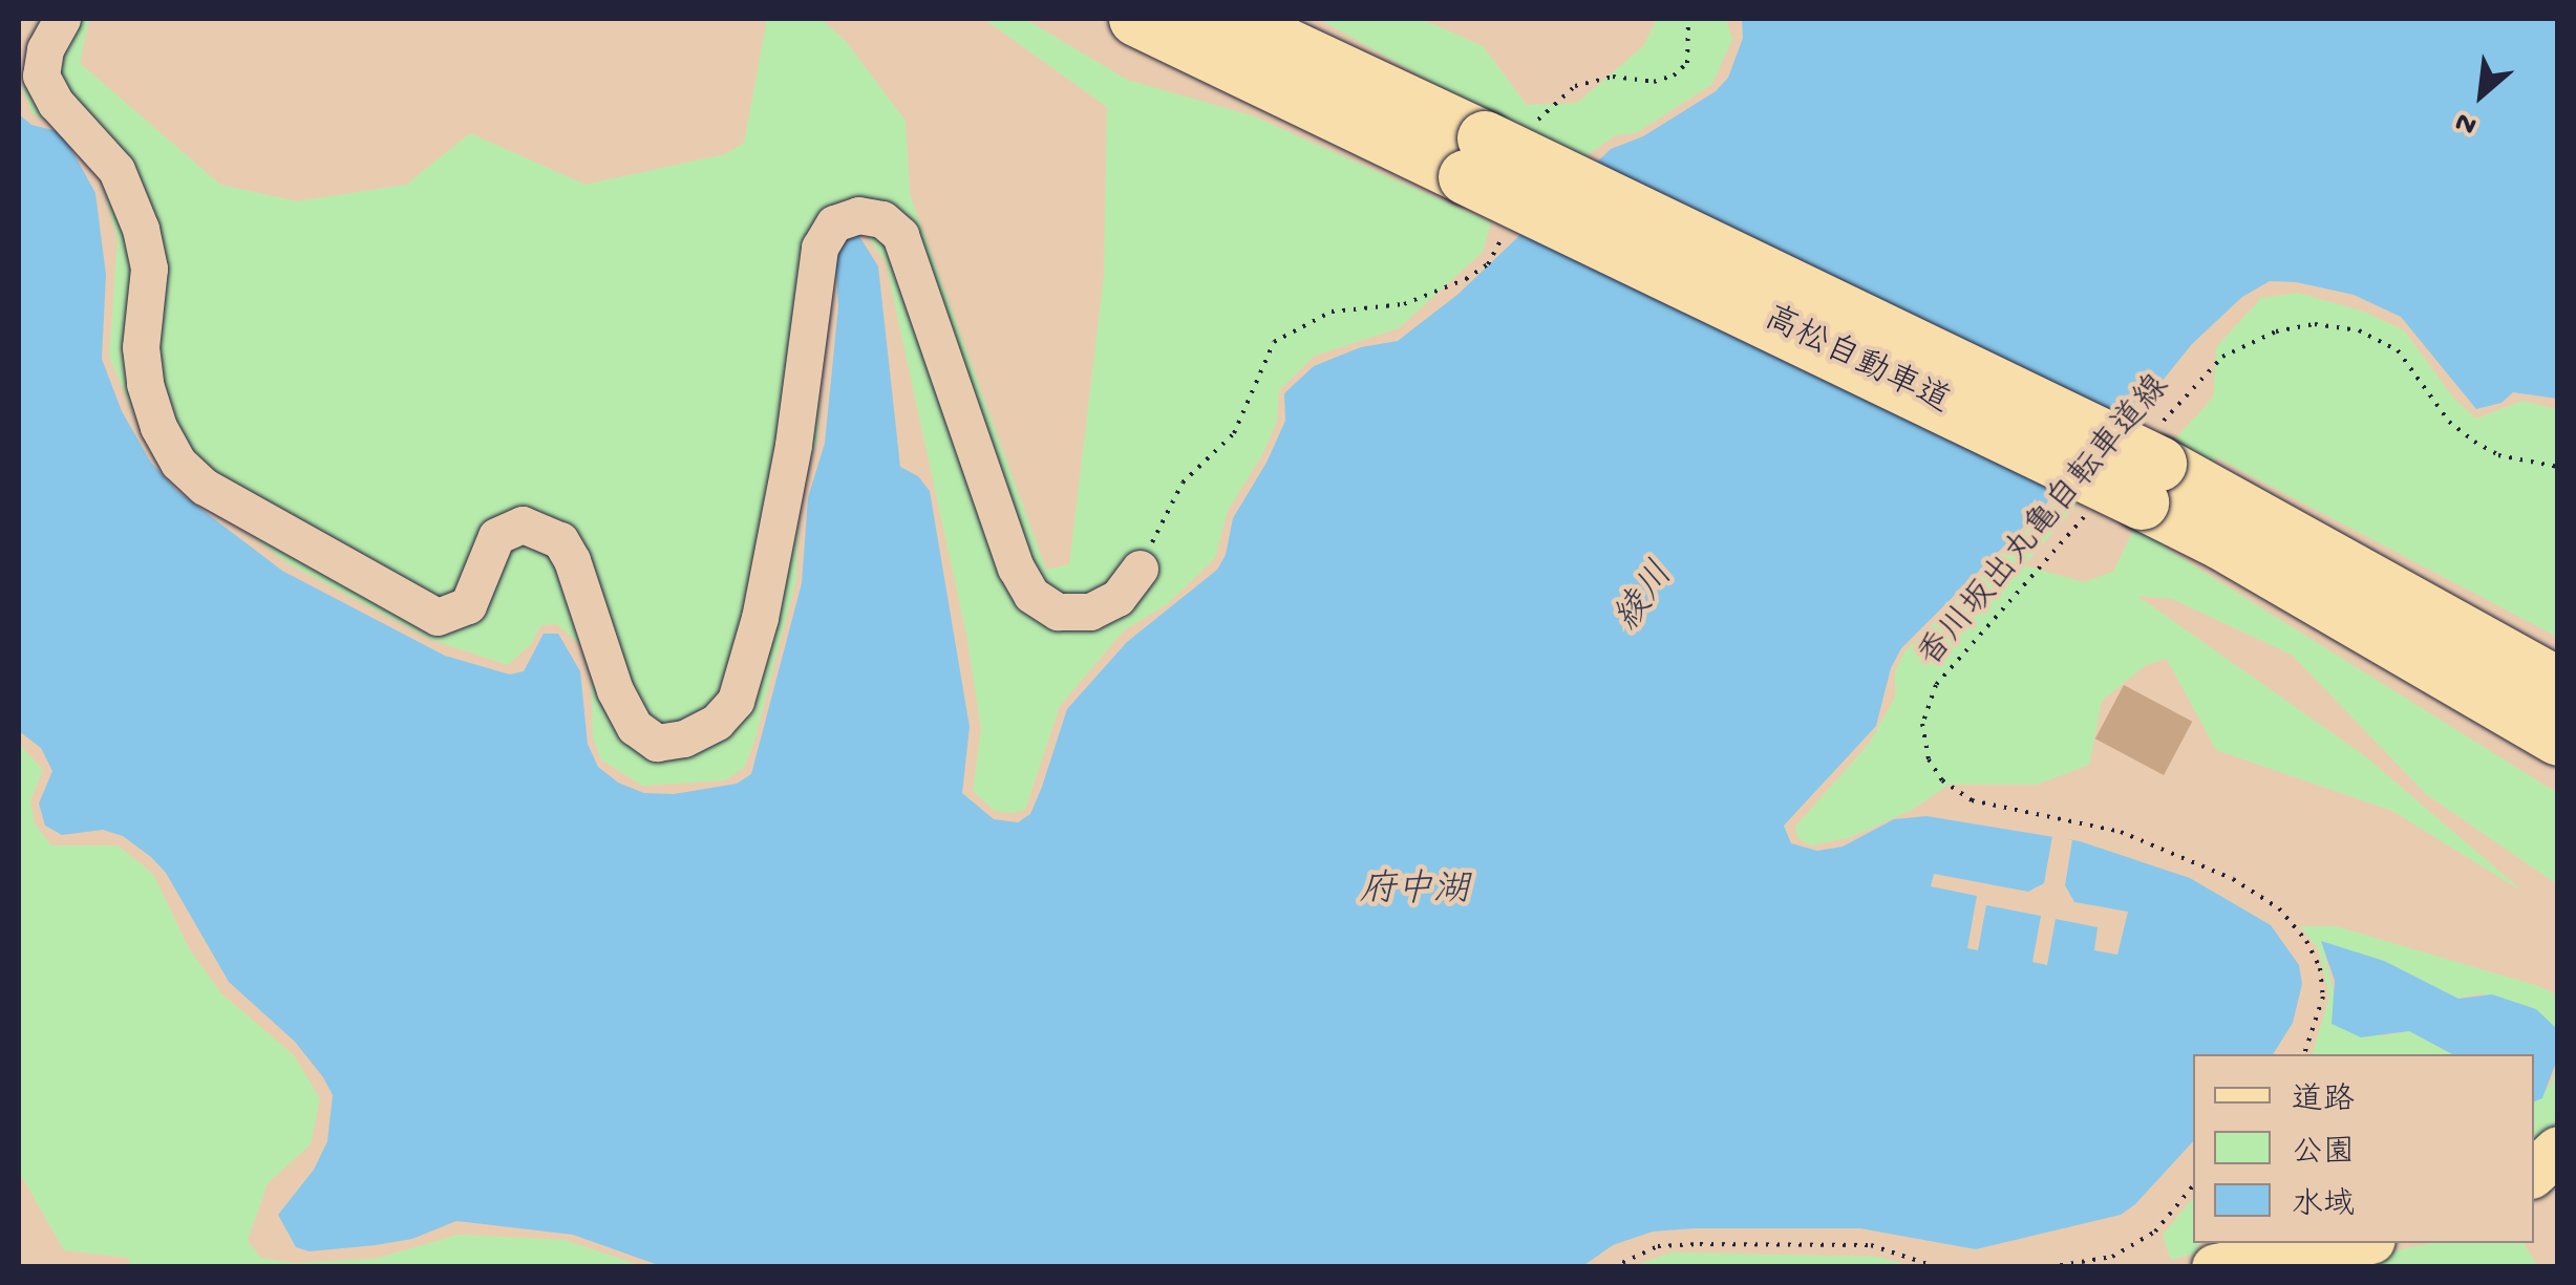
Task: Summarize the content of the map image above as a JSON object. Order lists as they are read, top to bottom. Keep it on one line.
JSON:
{"streets":{"highway":["高松自動車道"],"path":["香川坂出丸亀自転車道線"]},"crossings":[["高松自動車道","香川坂出丸亀自転車道線"]],"water":["綾川","府中湖"],"legend":["道路","公園","水域"],"north":"bottom left"}
